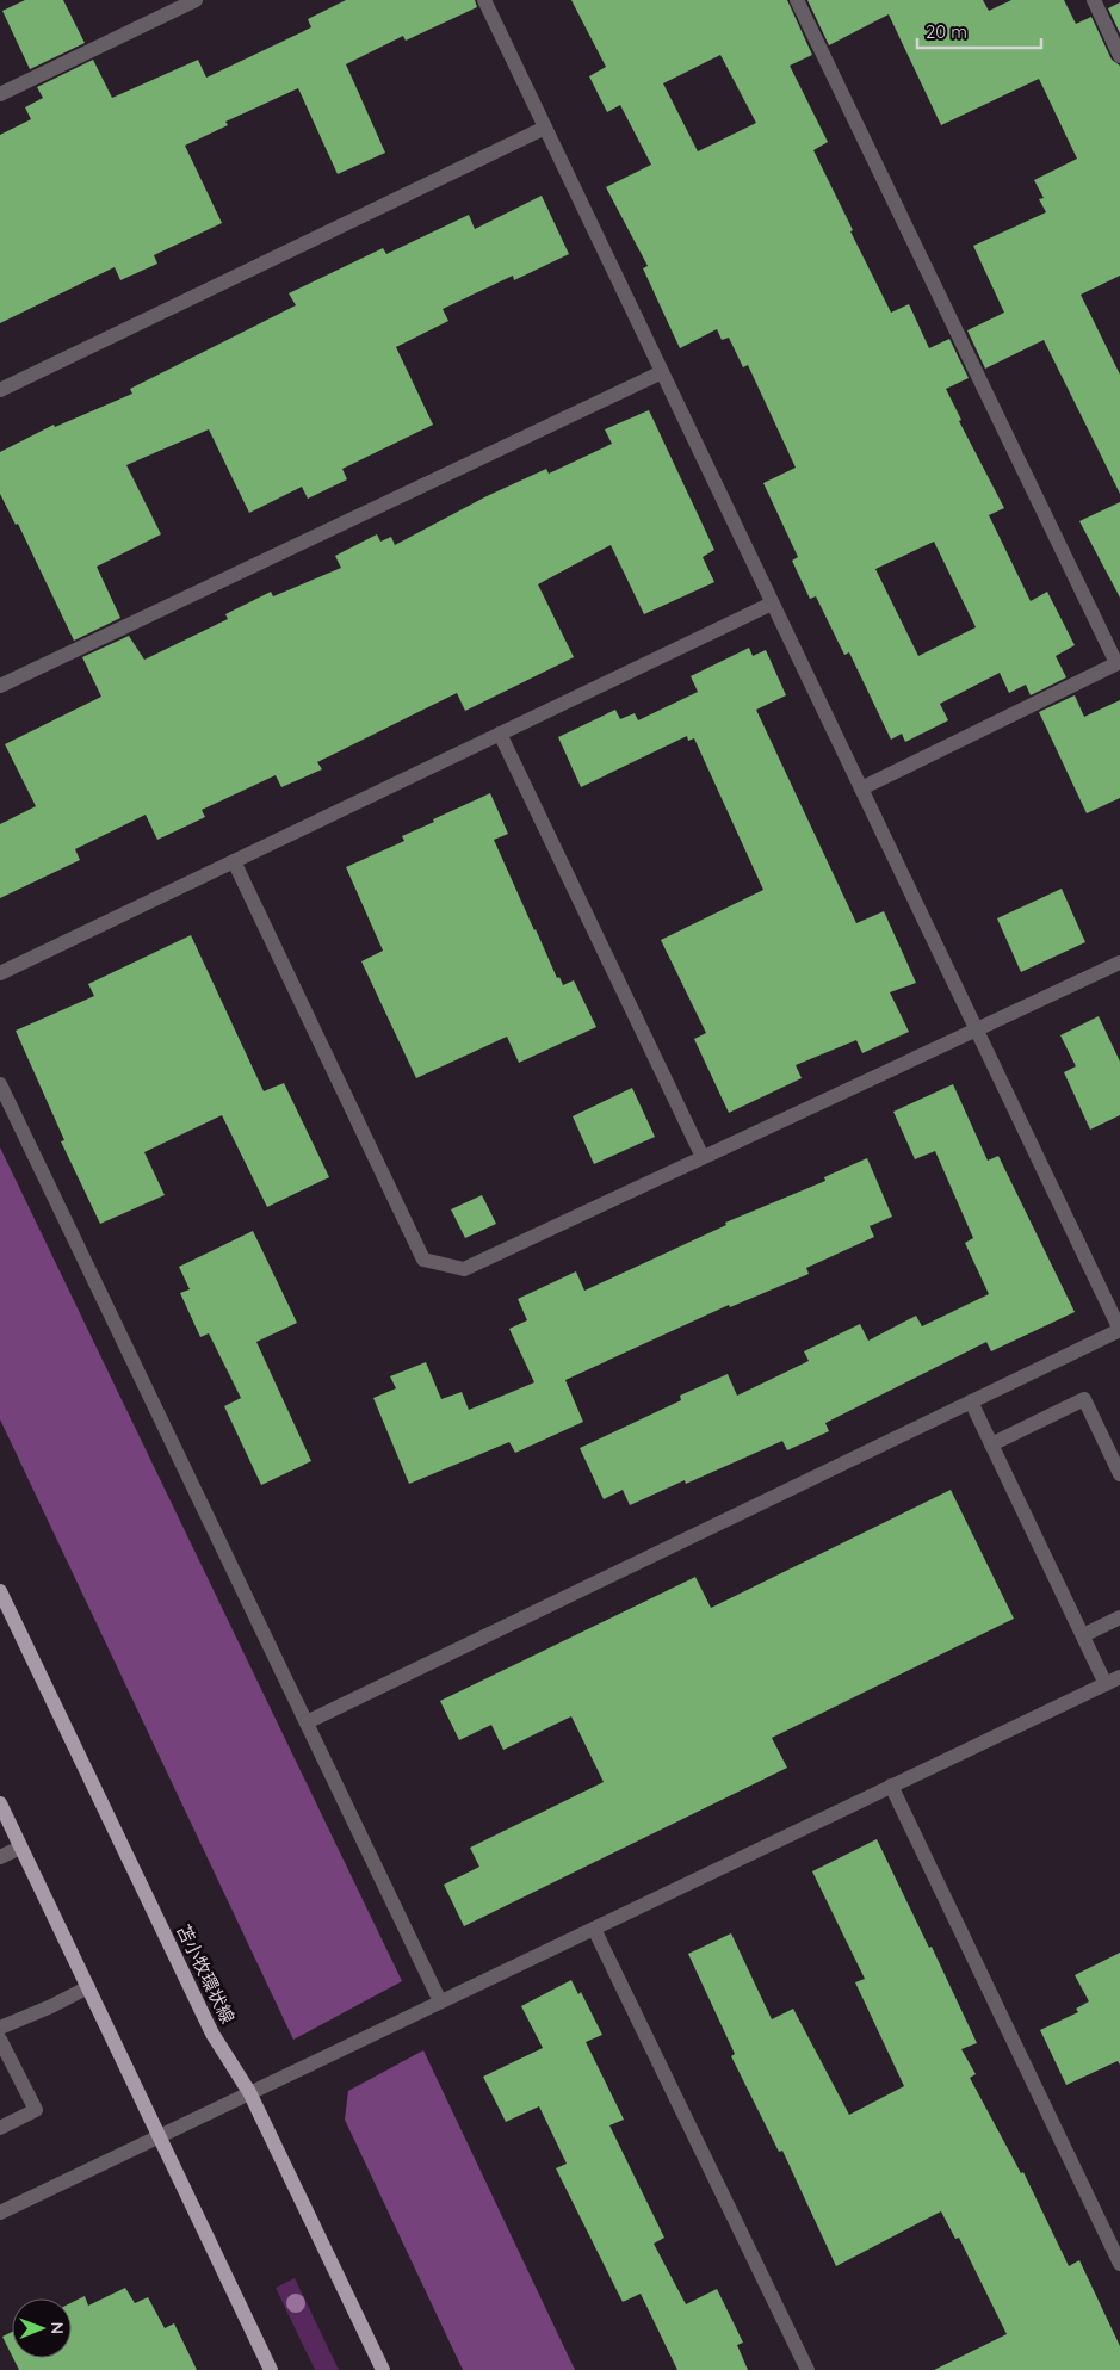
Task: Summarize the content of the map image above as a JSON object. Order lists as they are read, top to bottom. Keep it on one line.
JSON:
{"streets":{"main road":["苫小牧環状線"]},"scale_bar":"20 m","north":"right"}
